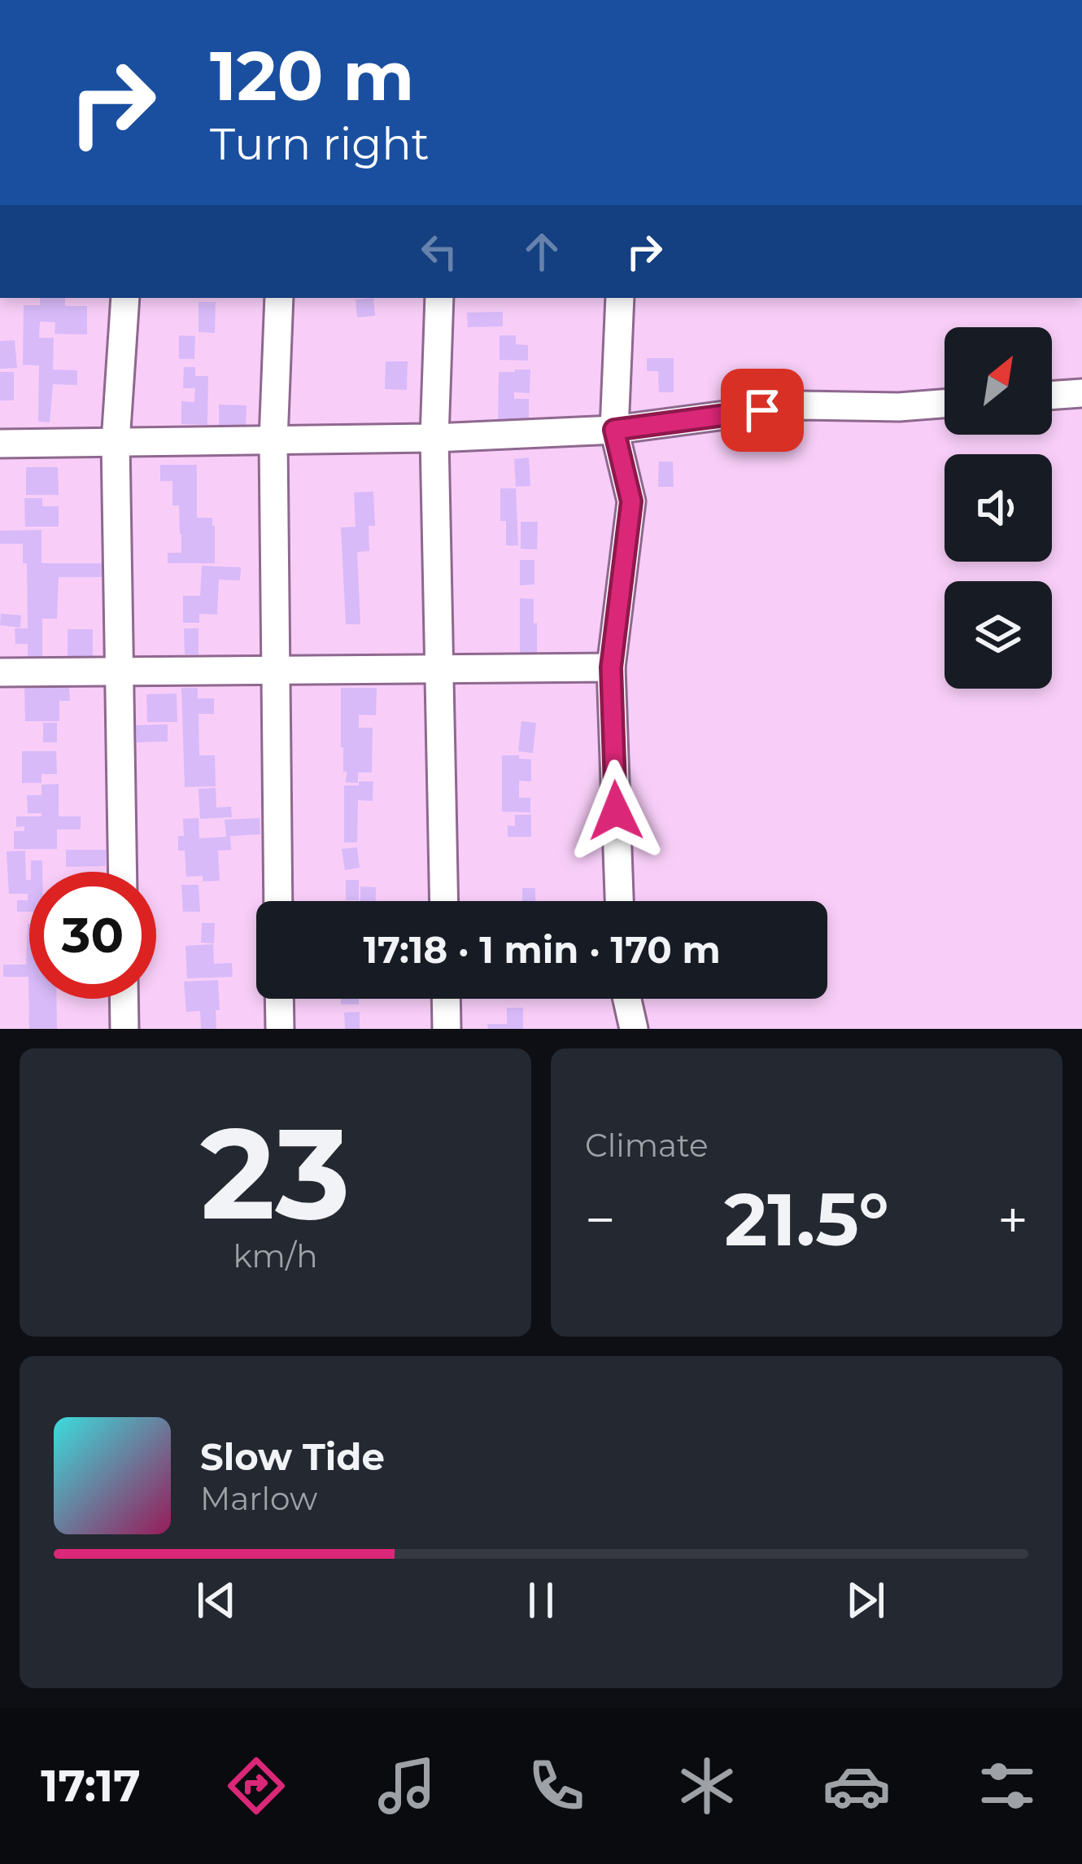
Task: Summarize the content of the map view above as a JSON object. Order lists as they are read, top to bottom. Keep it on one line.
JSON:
{"north":"top right","page":{"turn":["120 m","Turn right"],"limit":"30","trip":"17:18 · 1 min · 170 m","tile":[["23","km/h"],"Climate"],"heat":["−","21.5°","+"],"song":["Slow Tide","Marlow"],"tabs":"17:17"}}
